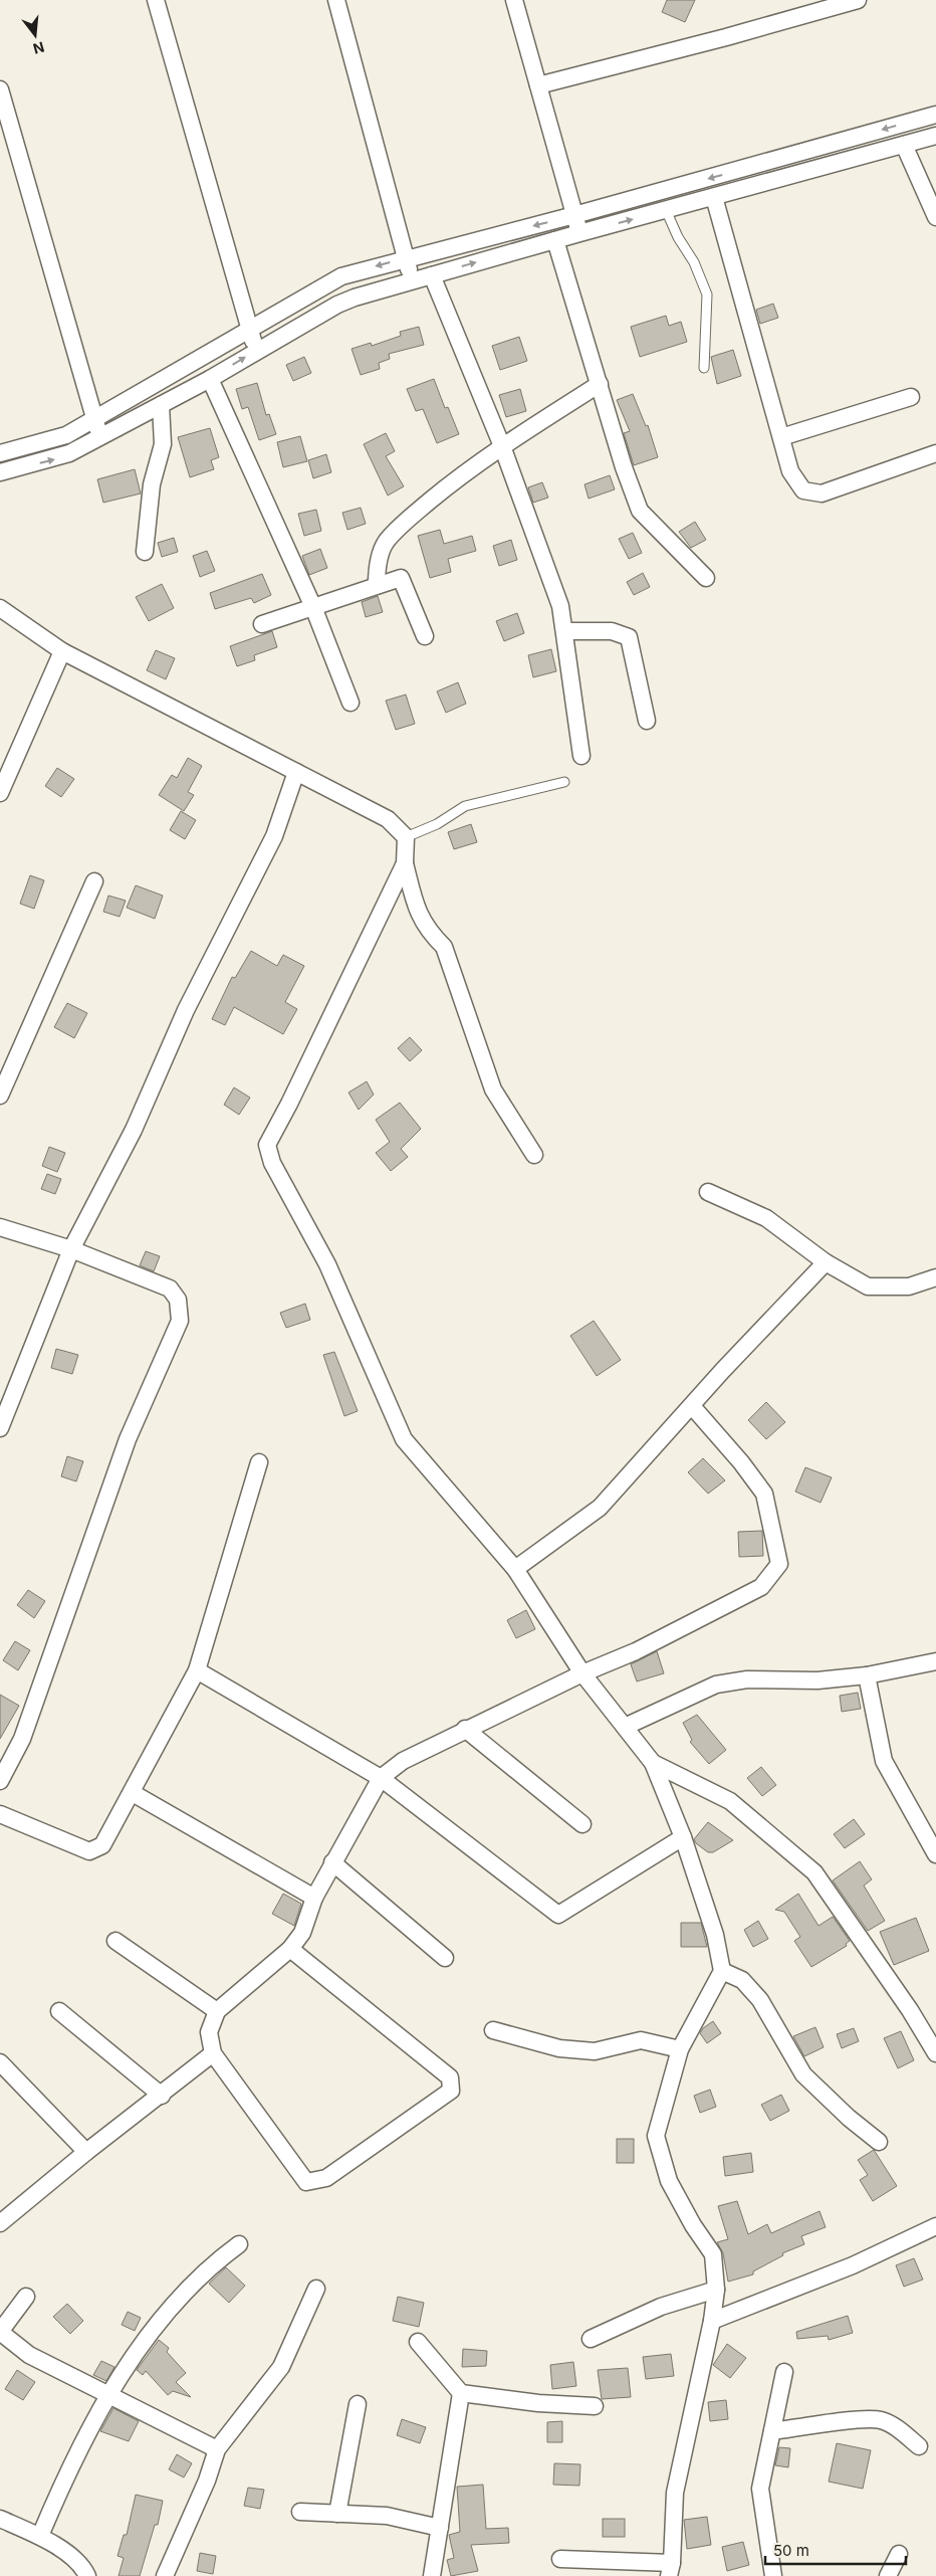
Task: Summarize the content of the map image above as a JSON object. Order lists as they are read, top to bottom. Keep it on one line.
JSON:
{"scale_bar":"50 m","north":"bottom"}
